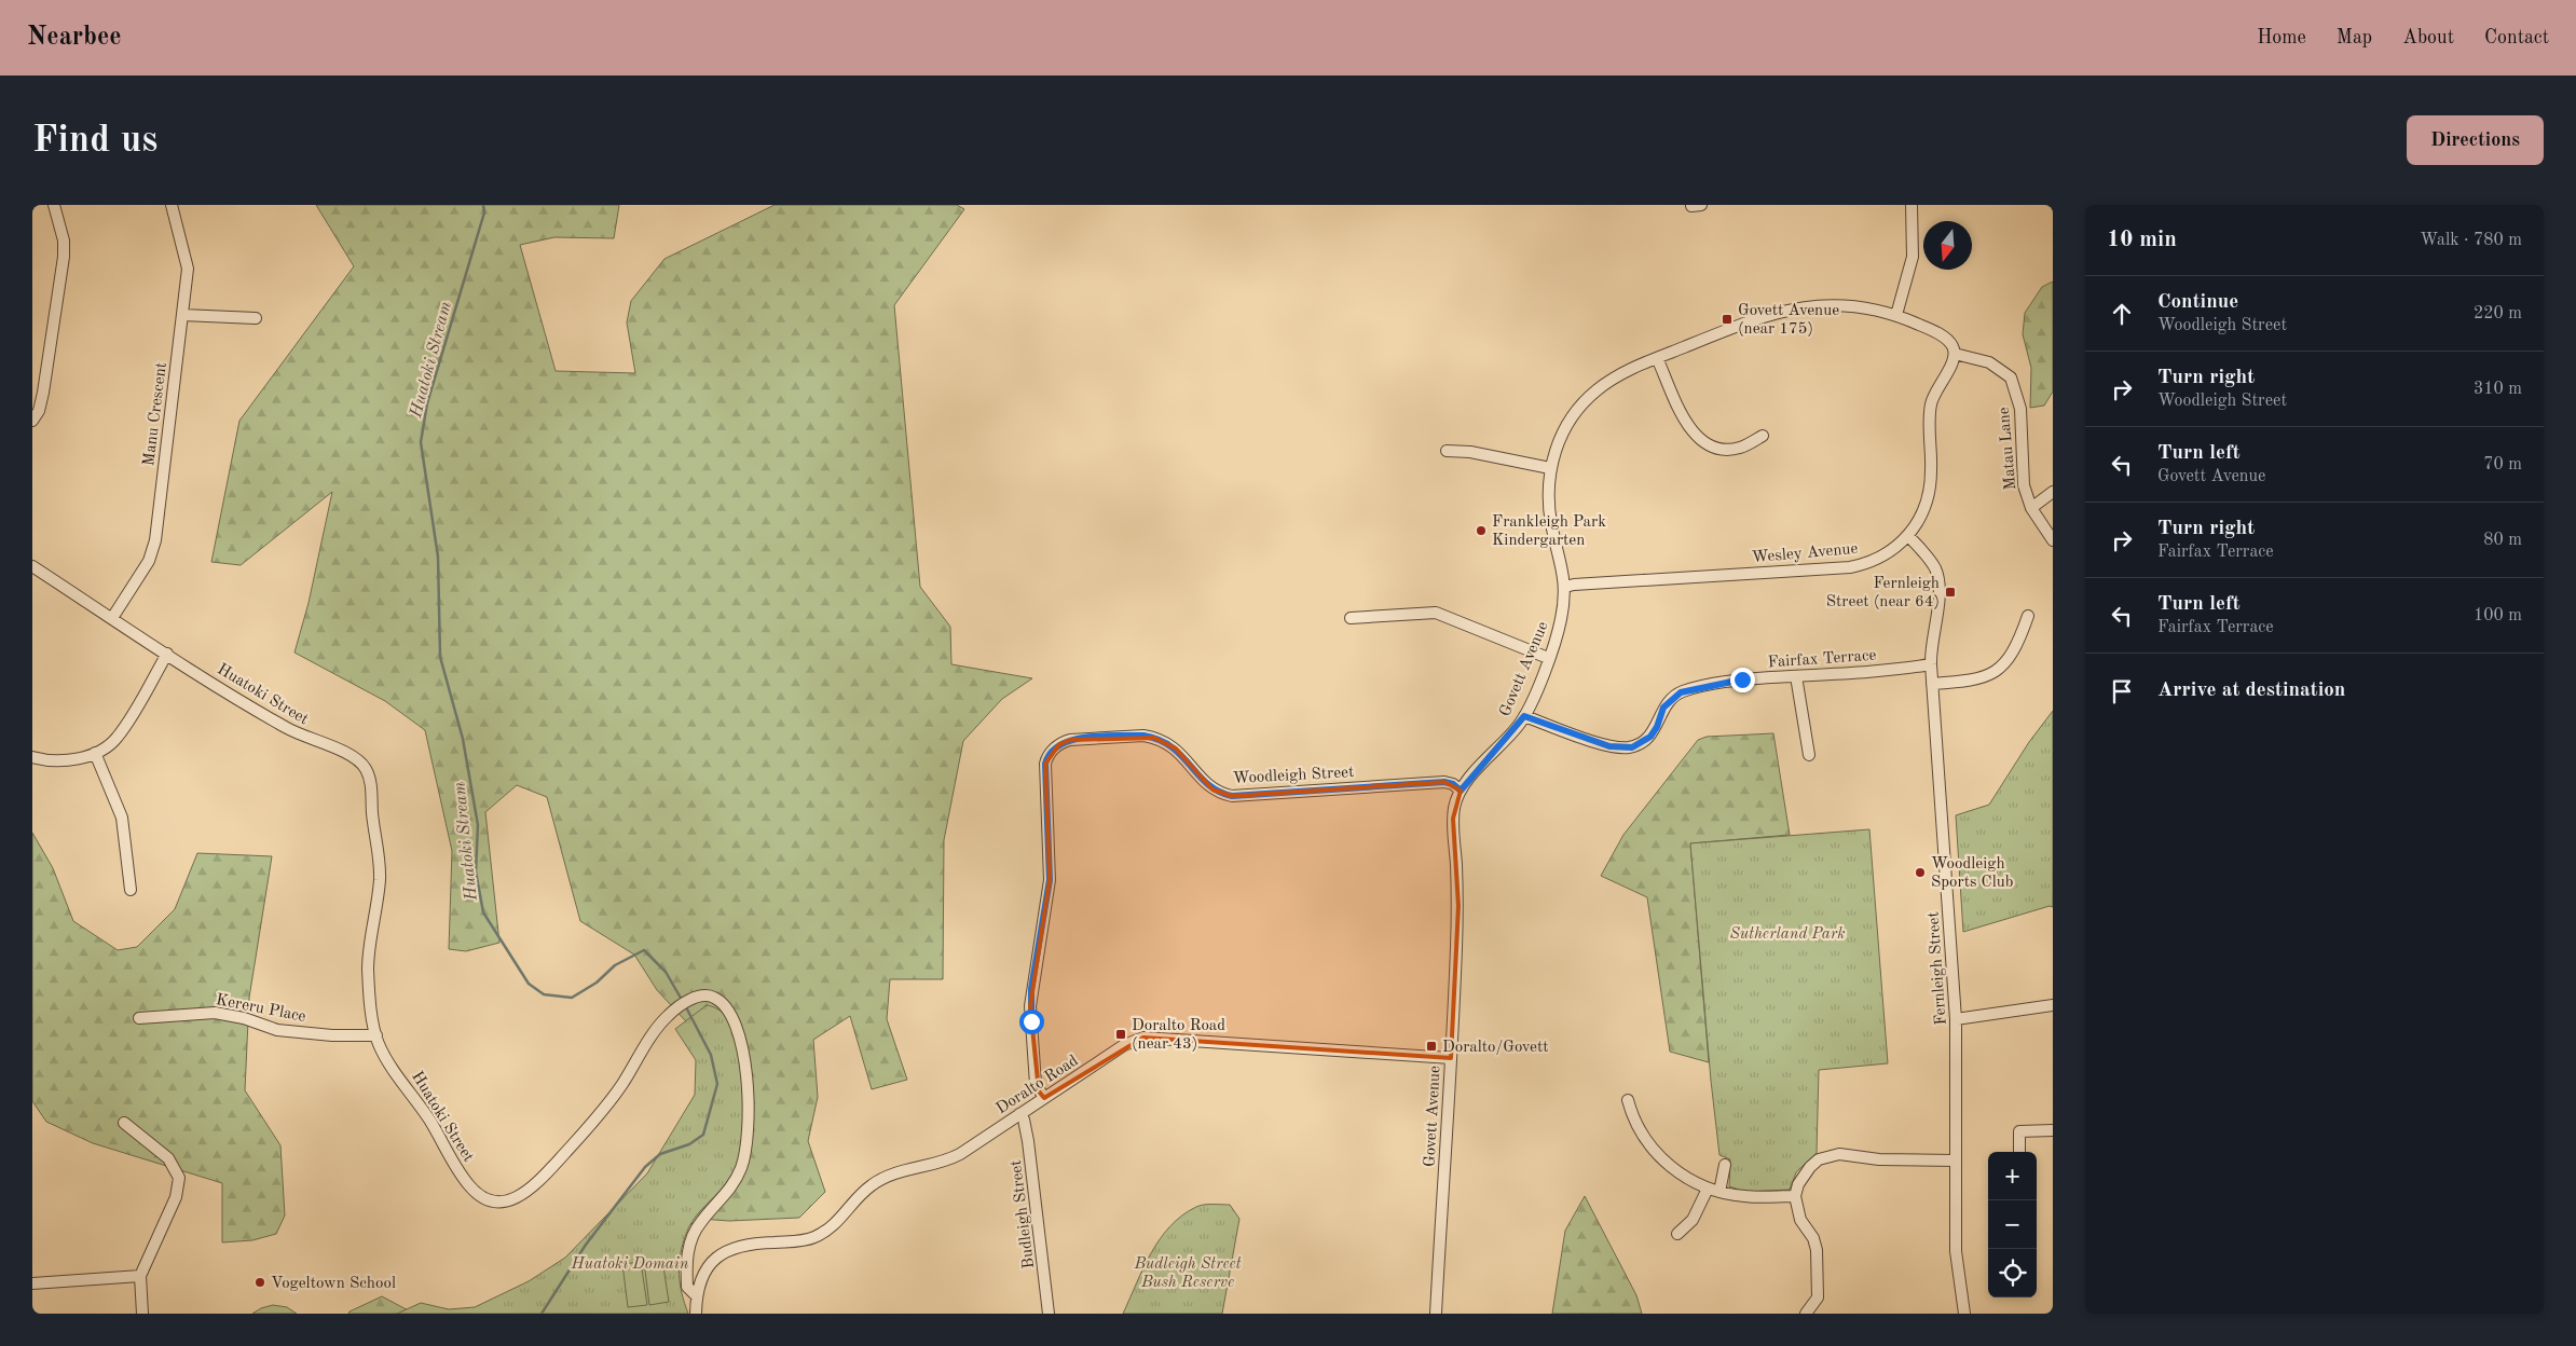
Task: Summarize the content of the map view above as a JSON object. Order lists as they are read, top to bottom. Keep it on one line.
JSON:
{"streets":{"street":["Manu Crescent","Matau Lane","Wesley Avenue","Fairfax Terrace","Govett Avenue","Huatoki Street","Woodleigh Street","Fernleigh Street","Kereru Place","Doralto Road","Budleigh Street"]},"crossings":[["Manu Crescent","Huatoki Street"],["Matau Lane","Wesley Avenue"],["Matau Lane","Govett Avenue"],["Wesley Avenue","Govett Avenue"],["Wesley Avenue","Fernleigh Street"],["Fairfax Terrace","Govett Avenue"],["Fairfax Terrace","Fernleigh Street"],["Govett Avenue","Woodleigh Street"],["Govett Avenue","Doralto Road"],["Huatoki Street","Kereru Place"],["Huatoki Street","Doralto Road"],["Woodleigh Street","Doralto Road"],["Doralto Road","Budleigh Street"]],"water":["Huatoki Stream"],"parks":["Sutherland Park","Huatoki Domain","Budleigh Street Bush Reserve"],"places":{"transit":["Govett Avenue (near 175)","Fernleigh Street (near 64)","Doralto Road (near 43)","Doralto/Govett"],"other":["Frankleigh Park Kindergarten","Woodleigh Sports Club","Vogeltown School"]},"north":"bottom","page":{"header":"Nearbee","nav":["Home","Map","About","Contact"],"buttons":"Directions","title":"Find us","heading":["10 min","Walk · 780 m"],"list":[["Continue","Woodleigh Street","220 m"],["Turn right","Woodleigh Street","310 m"],["Turn left","Govett Avenue","70 m"],["Turn right","Fairfax Terrace","80 m"],["Turn left","Fairfax Terrace","100 m"],"Arrive at destination"],"map_buttons":["+","−"]}}
